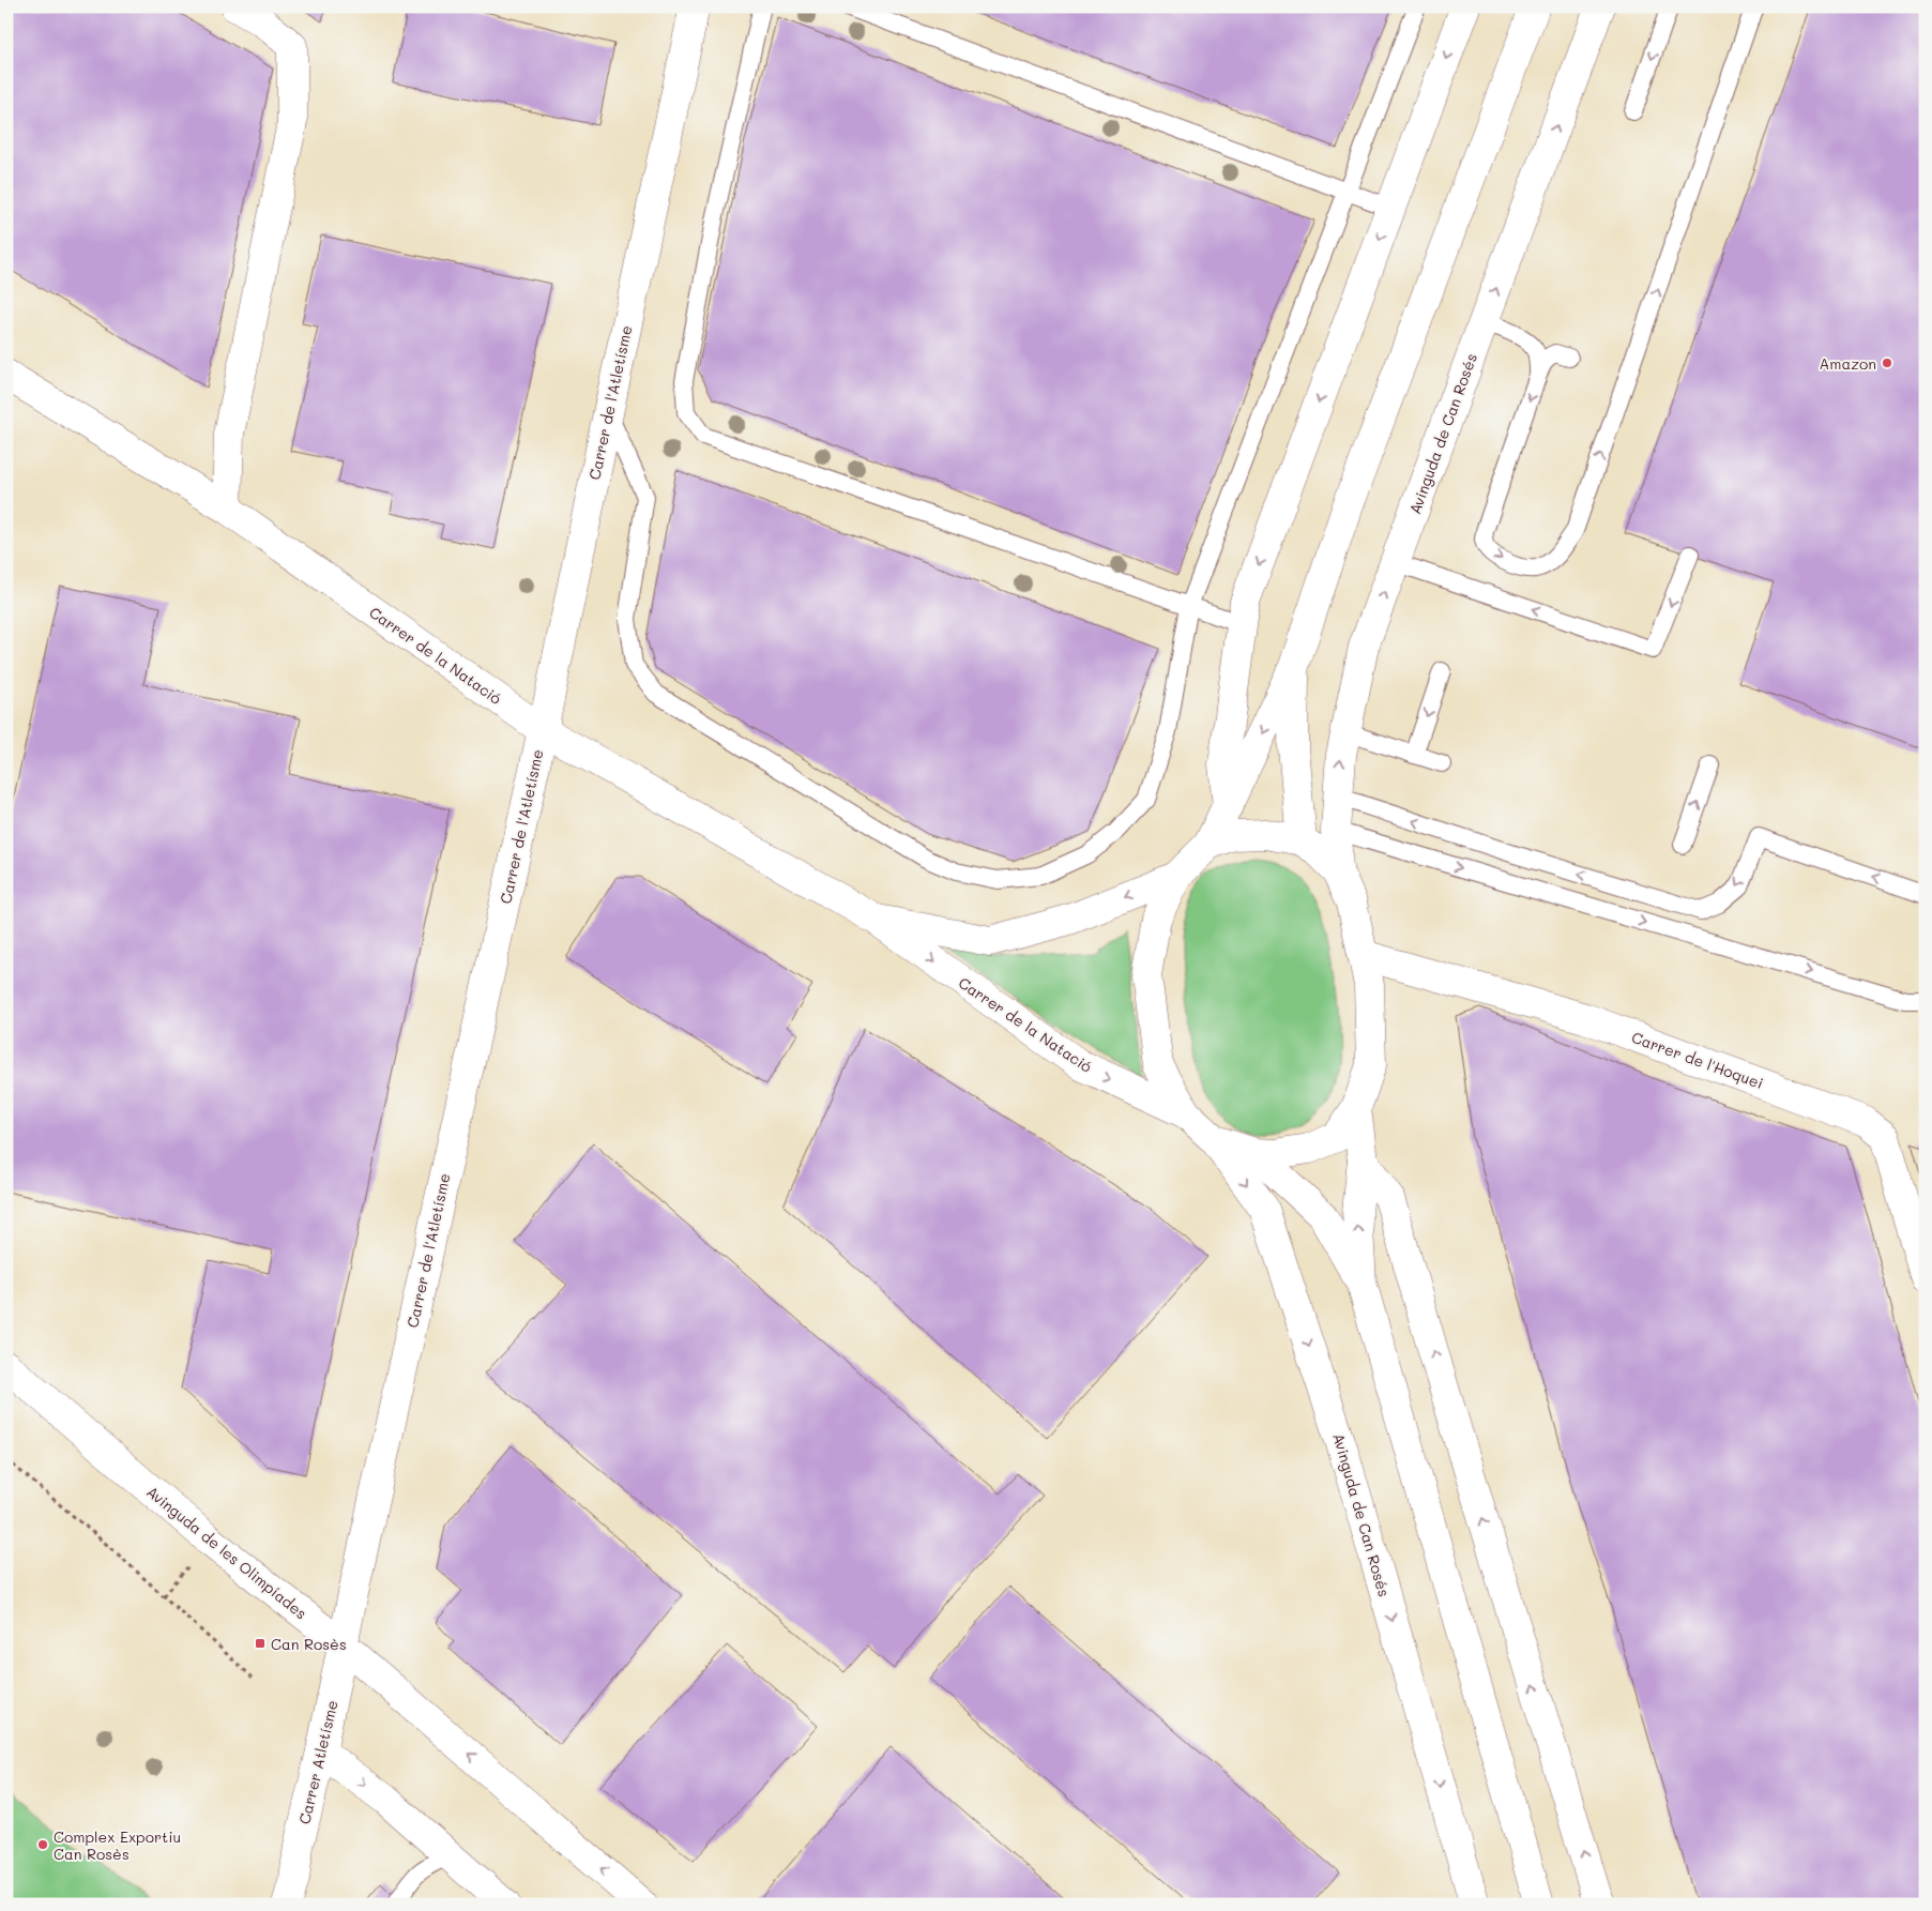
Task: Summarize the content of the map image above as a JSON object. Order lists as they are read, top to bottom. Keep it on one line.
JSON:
{"streets":{"street":["Carrer de l'Atletísme","Avinguda de Can Rosés","Carrer de la Natació","Carrer de l'Hoquei","Avinguda de les Olimpíades","Carrer Atletísme"]},"crossings":[["Carrer de l'Atletísme","Carrer de la Natació"],["Carrer de l'Atletísme","Avinguda de les Olimpíades"],["Carrer de l'Atletísme","Carrer Atletísme"],["Avinguda de les Olimpíades","Carrer Atletísme"]],"places":{"other":["Amazon","Complex Exportiu Can Rosès"],"transit":["Can Rosès"]}}
